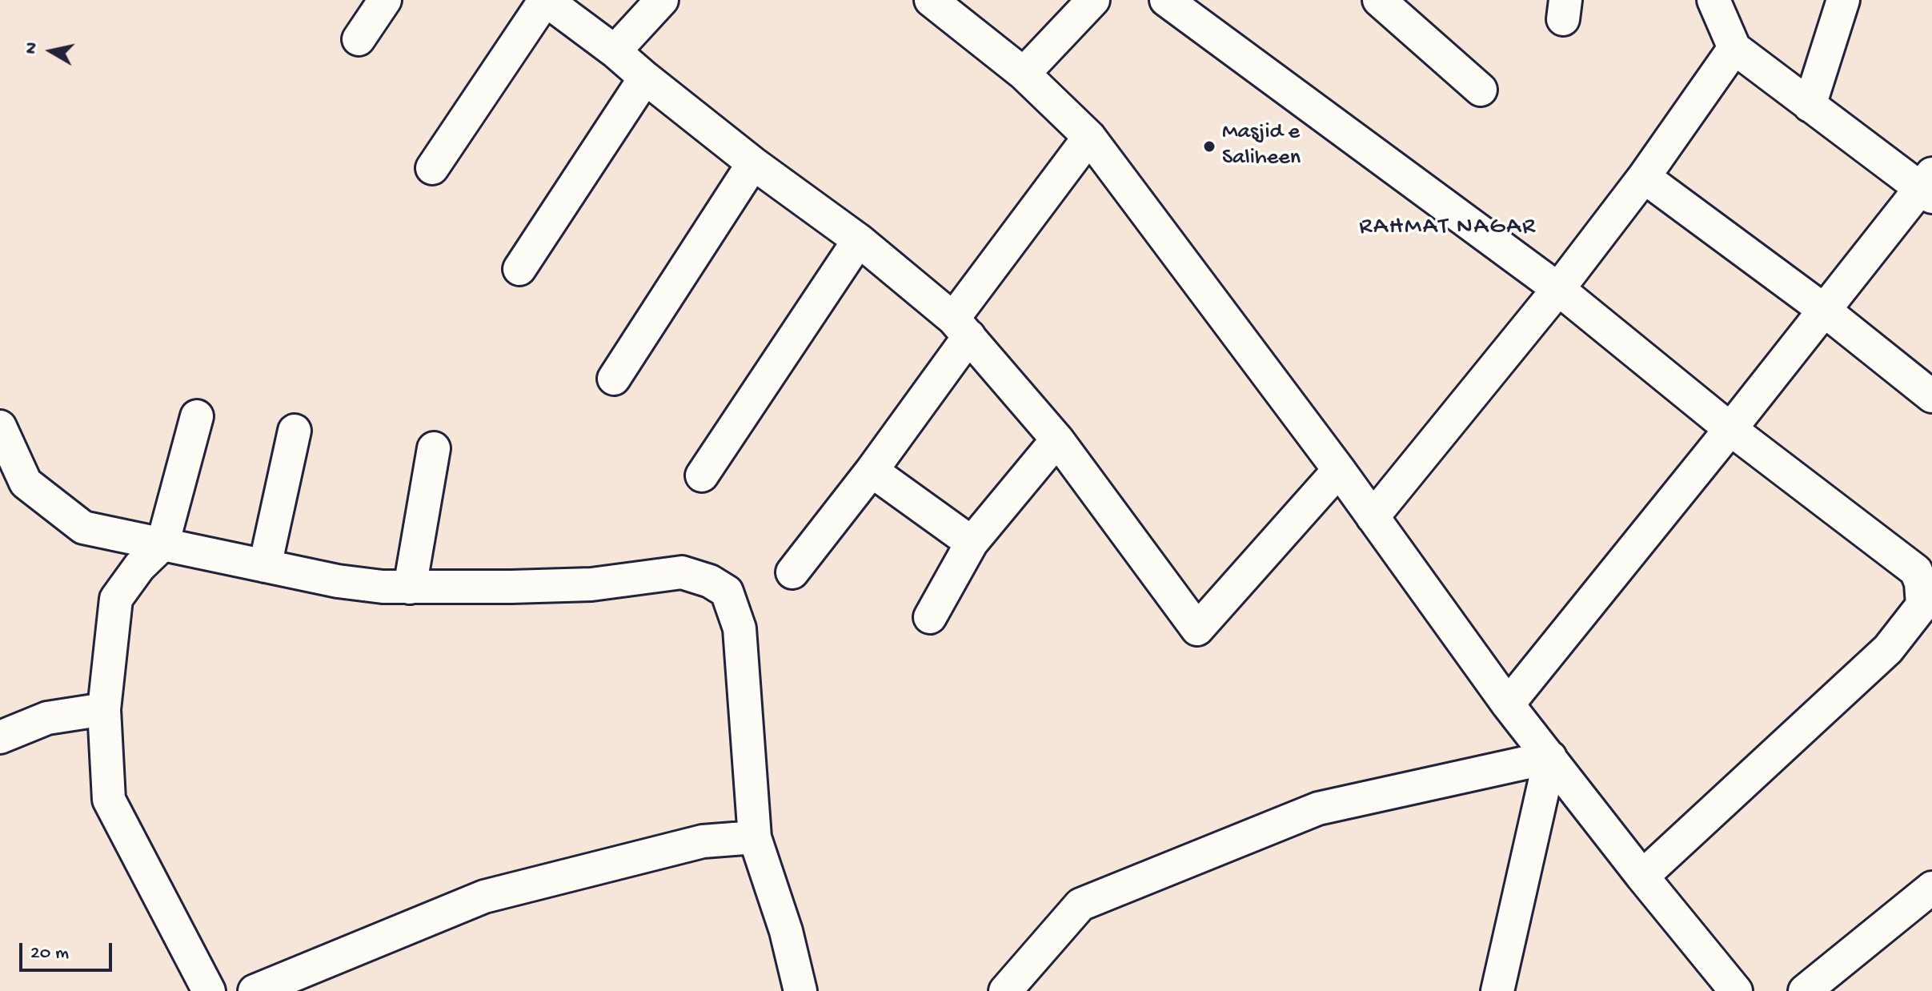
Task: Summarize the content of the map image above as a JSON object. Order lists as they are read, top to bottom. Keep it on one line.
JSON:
{"districts":["RAHMAT NAGAR"],"places":["Masjid e Saliheen"],"scale_bar":"20 m","north":"left"}
